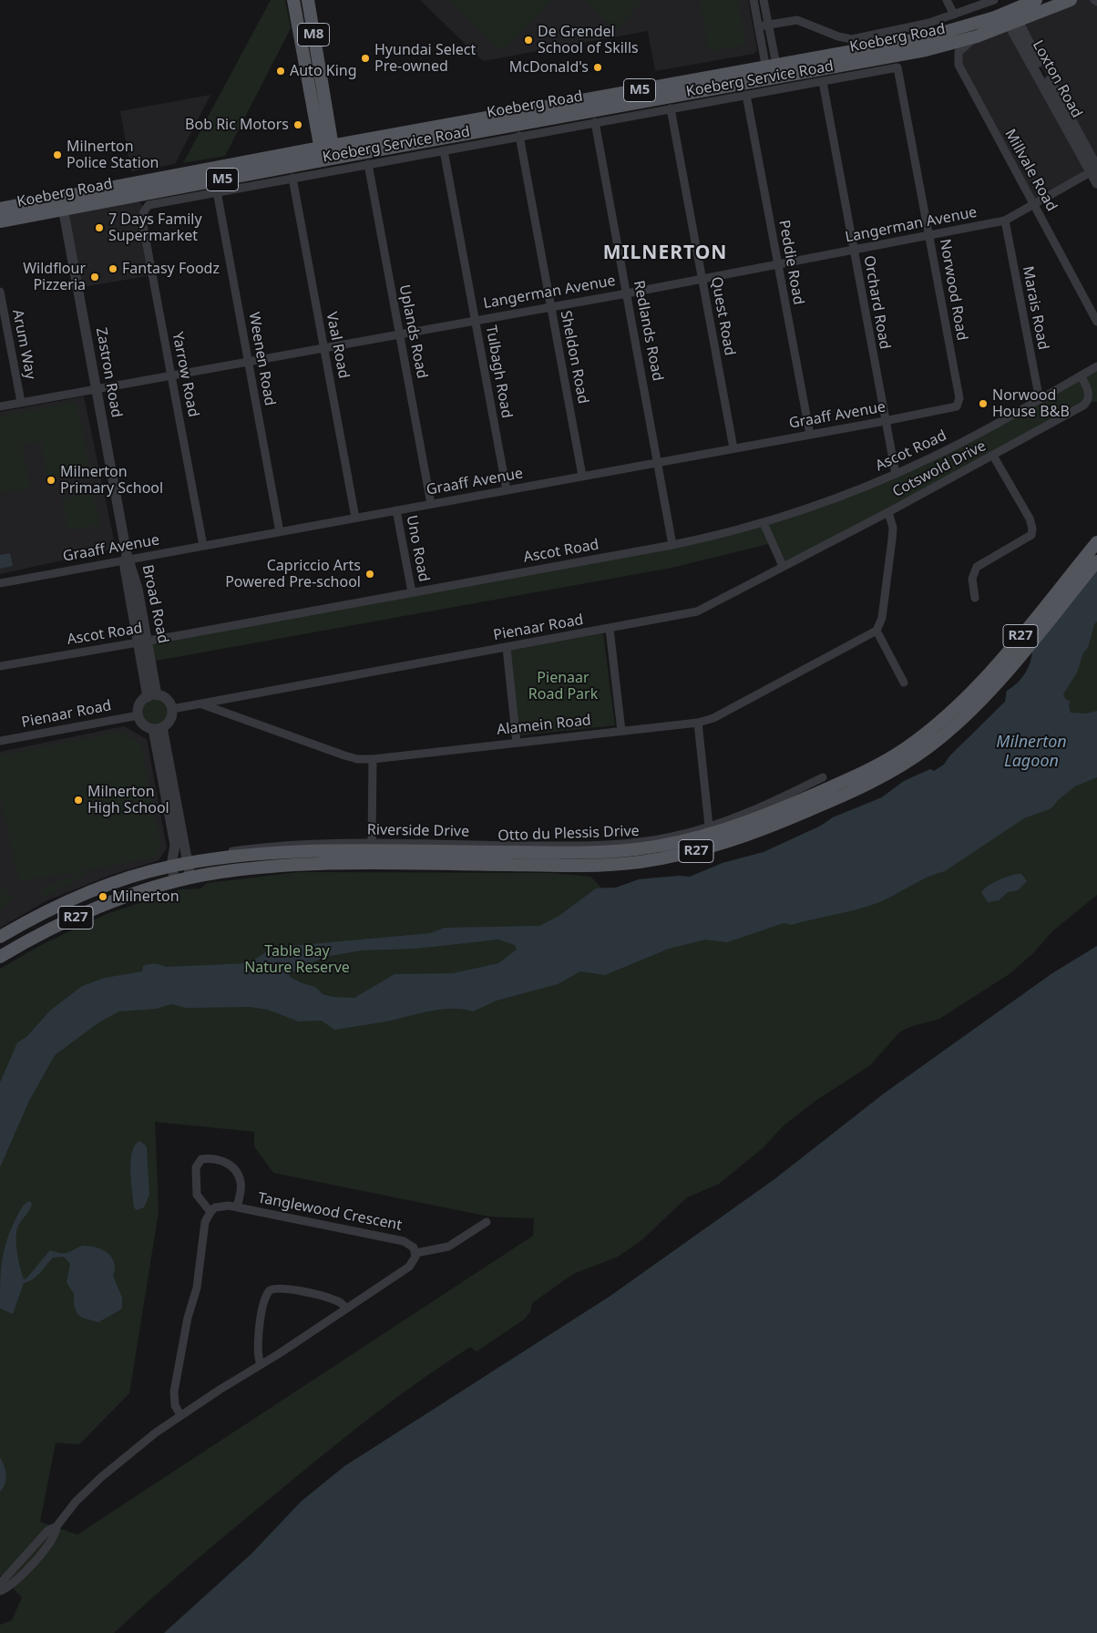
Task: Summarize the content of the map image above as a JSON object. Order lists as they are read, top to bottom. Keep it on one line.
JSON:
{"streets":{"main road":["M8","Koeberg Road","M5","R27","Otto du Plessis Drive"],"street":["Koeberg Service Road","Loxton Road","Millvale Road","Langerman Avenue","Peddie Road","Norwood Road","Orchard Road","Marais Road","Quest Road","Redlands Road","Uplands Road","Arum Way","Vaal Road","Sheldon Road","Weenen Road","Tulbagh Road","Zastron Road","Yarrow Road","Graaff Avenue","Ascot Road","Cotswold Drive","Uno Road","Broad Road","Pienaar Road","Alamein Road","Riverside Drive","Tanglewood Crescent"]},"crossings":[["M8","Koeberg Road"],["Koeberg Road","Loxton Road"],["Koeberg Road","Millvale Road"],["Koeberg Road","Zastron Road"],["Koeberg Service Road","Peddie Road"],["Koeberg Service Road","Norwood Road"],["Koeberg Service Road","Orchard Road"],["Koeberg Service Road","Quest Road"],["Koeberg Service Road","Redlands Road"],["Koeberg Service Road","Uplands Road"],["Koeberg Service Road","Vaal Road"],["Koeberg Service Road","Sheldon Road"],["Koeberg Service Road","Weenen Road"],["Koeberg Service Road","Tulbagh Road"],["Koeberg Service Road","Yarrow Road"],["Loxton Road","Langerman Avenue"],["Millvale Road","Langerman Avenue"],["Langerman Avenue","Peddie Road"],["Langerman Avenue","Norwood Road"],["Langerman Avenue","Orchard Road"],["Langerman Avenue","Marais Road"],["Langerman Avenue","Quest Road"],["Langerman Avenue","Redlands Road"],["Langerman Avenue","Uplands Road"],["Langerman Avenue","Arum Way"],["Langerman Avenue","Vaal Road"],["Langerman Avenue","Sheldon Road"],["Langerman Avenue","Weenen Road"],["Langerman Avenue","Tulbagh Road"],["Langerman Avenue","Zastron Road"],["Langerman Avenue","Yarrow Road"],["Peddie Road","Graaff Avenue"],["Norwood Road","Graaff Avenue"],["Orchard Road","Graaff Avenue"],["Orchard Road","Ascot Road"],["Marais Road","Ascot Road"],["Quest Road","Graaff Avenue"],["Redlands Road","Graaff Avenue"],["Redlands Road","Ascot Road"],["Uplands Road","Graaff Avenue"],["Vaal Road","Graaff Avenue"],["Sheldon Road","Graaff Avenue"],["Weenen Road","Graaff Avenue"],["Tulbagh Road","Graaff Avenue"],["Zastron Road","Graaff Avenue"],["Zastron Road","Broad Road"],["Yarrow Road","Graaff Avenue"],["Graaff Avenue","Uno Road"],["Graaff Avenue","Broad Road"],["Ascot Road","Cotswold Drive"],["Ascot Road","Uno Road"],["Ascot Road","Broad Road"],["Cotswold Drive","Pienaar Road"],["Cotswold Drive","Alamein Road"],["Broad Road","Pienaar Road"],["Pienaar Road","Alamein Road"]],"districts":["MILNERTON"],"water":["Milnerton Lagoon"],"parks":["Pienaar Road Park","Table Bay Nature Reserve"],"places":["De Grendel School of Skills","Hyundai Select Pre-owned","McDonald's","Auto King","Bob Ric Motors","Milnerton Police Station","7 Days Family Supermarket","Fantasy Foodz","Wildflour Pizzeria","Norwood House B&B","Milnerton Primary School","Capriccio Arts Powered Pre-school","Milnerton High School","Milnerton"]}
